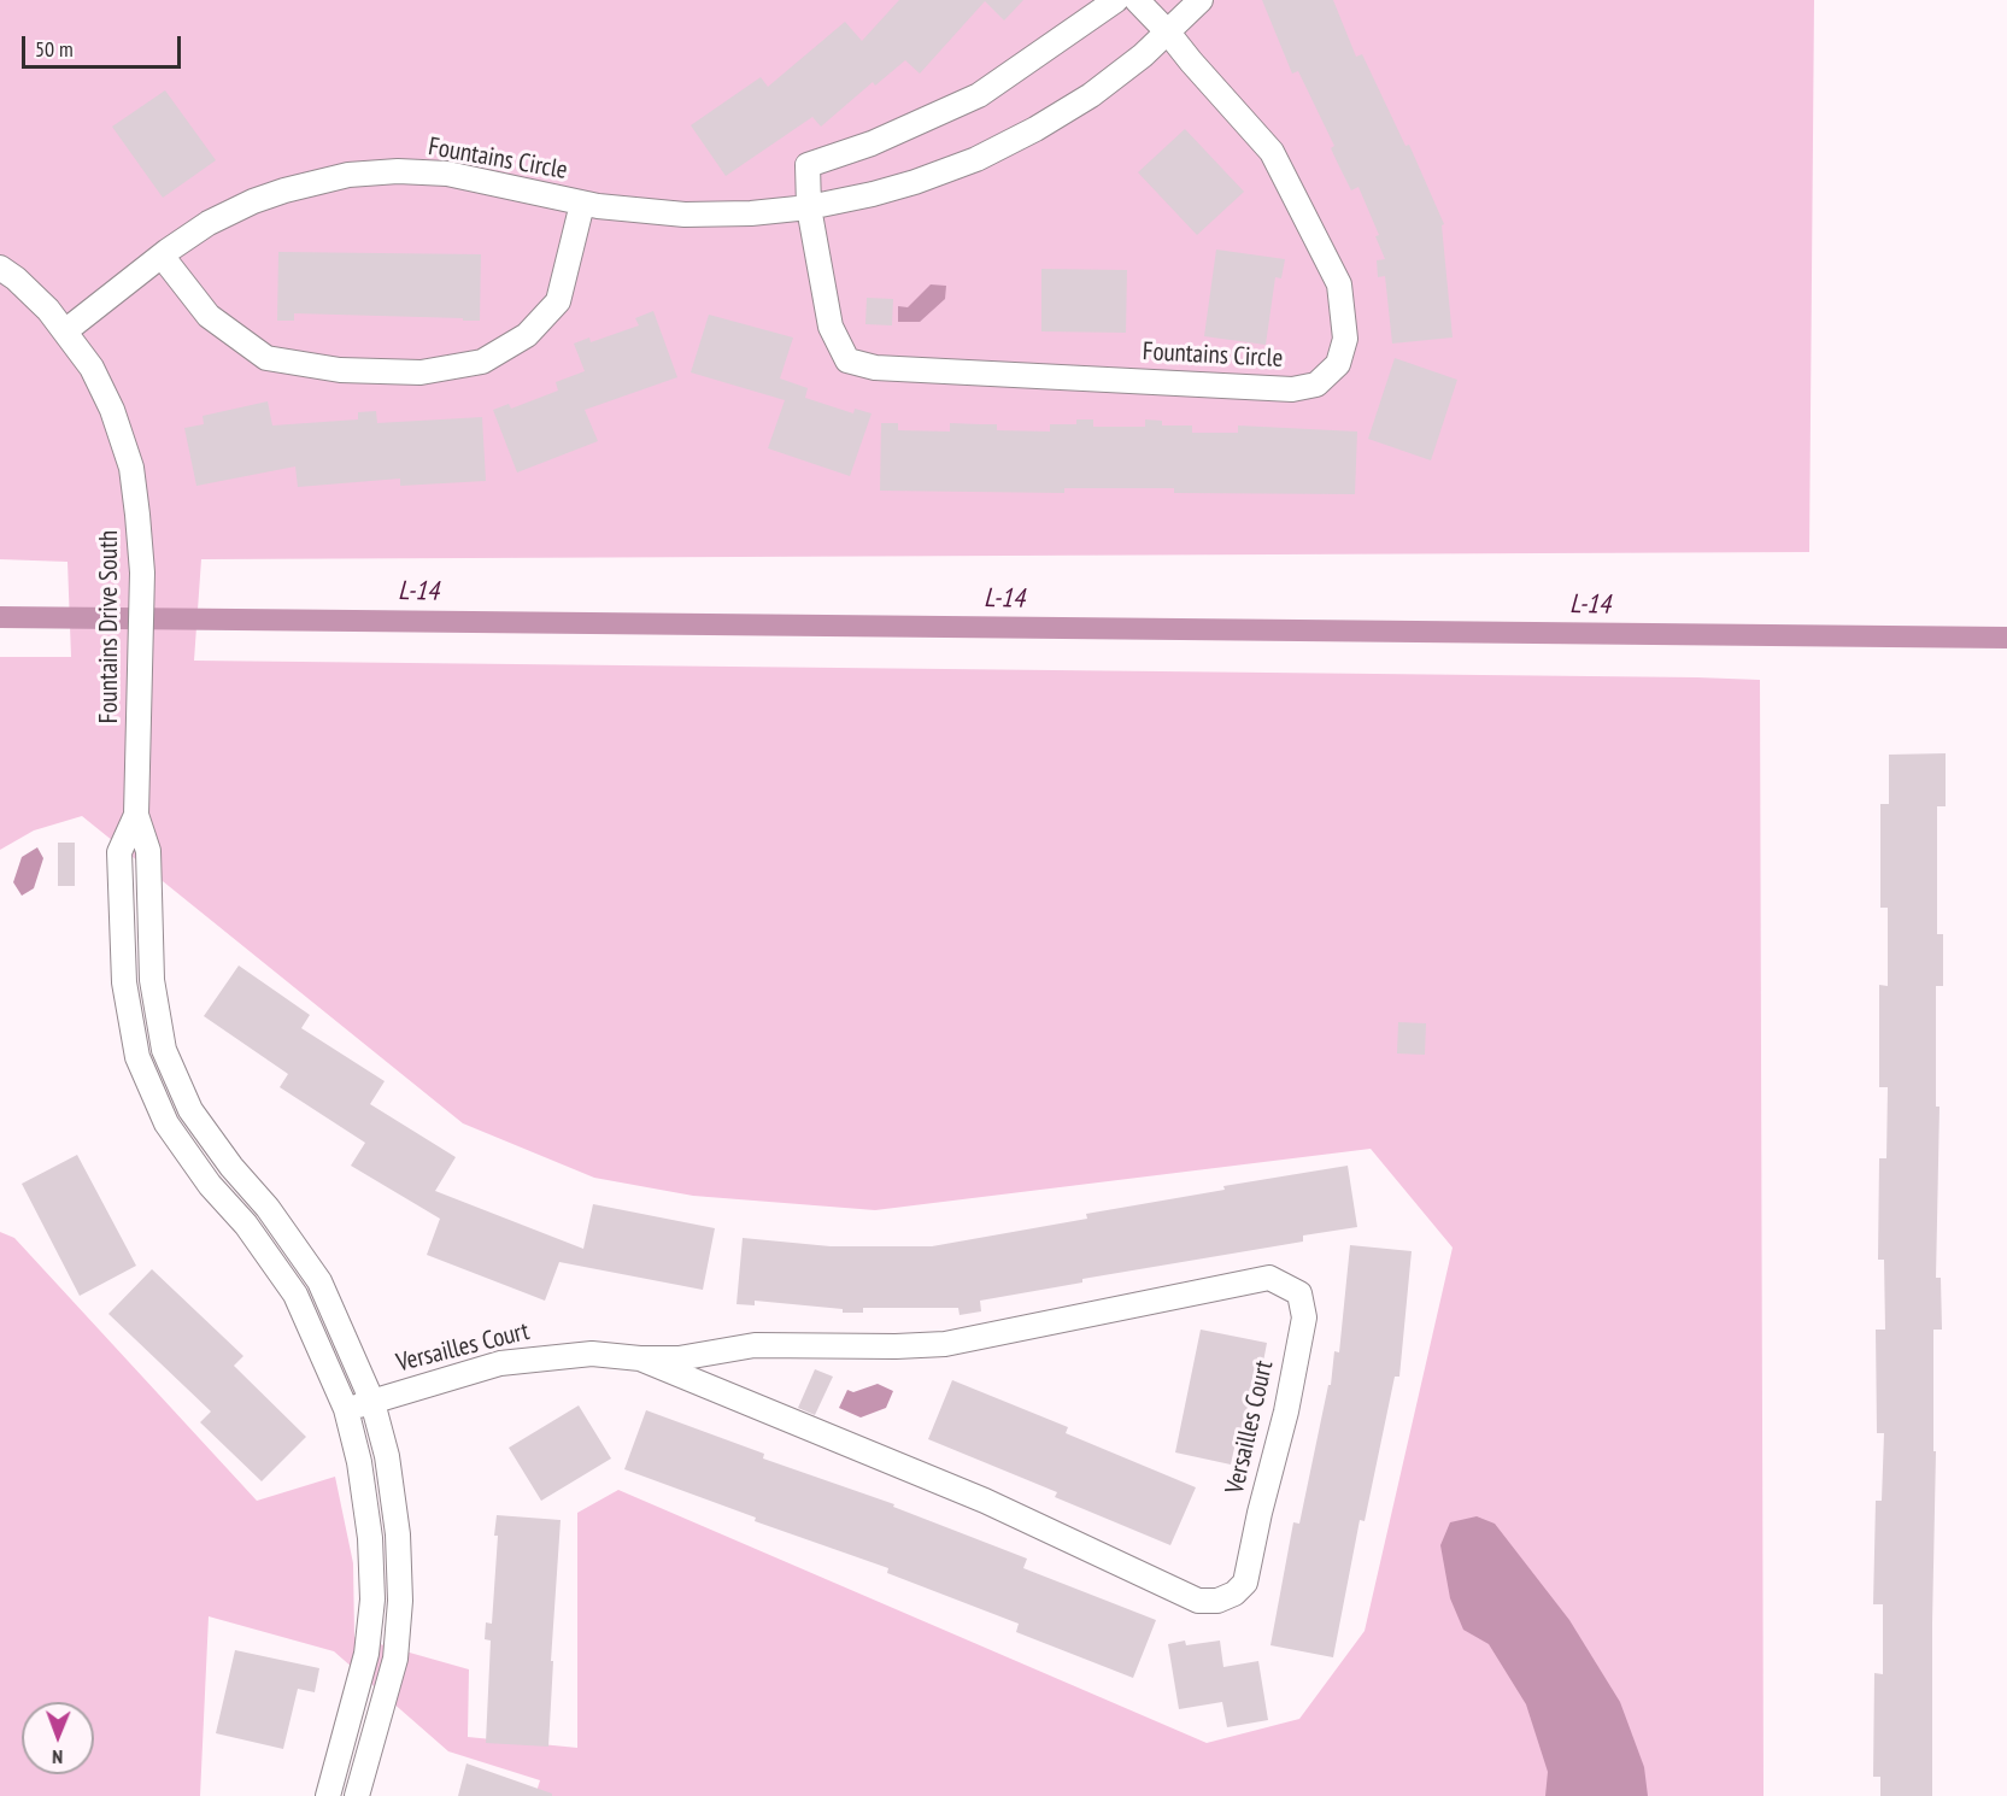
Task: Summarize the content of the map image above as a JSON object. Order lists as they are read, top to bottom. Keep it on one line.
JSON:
{"streets":{"street":["Fountains Circle","Fountains Drive South","Versailles Court"]},"crossings":[["Fountains Circle","Fountains Drive South"],["Fountains Drive South","Versailles Court"]],"water":["L-14"],"scale_bar":"50 m","north":"bottom"}
